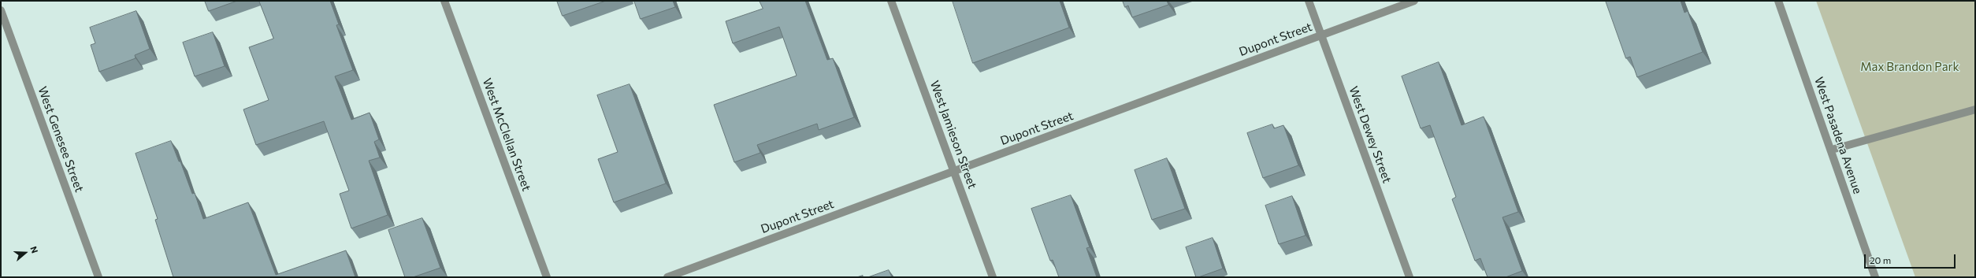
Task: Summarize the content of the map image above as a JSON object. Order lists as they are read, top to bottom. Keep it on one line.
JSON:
{"streets":{"street":["Dupont Street","West McClellan Street","West Jamieson Street","West Dewey Street","West Pasadena Avenue","West Genesee Street"]},"crossings":[["Dupont Street","West Jamieson Street"],["Dupont Street","West Dewey Street"]],"parks":["Max Brandon Park"],"scale_bar":"20 m","north":"right"}
